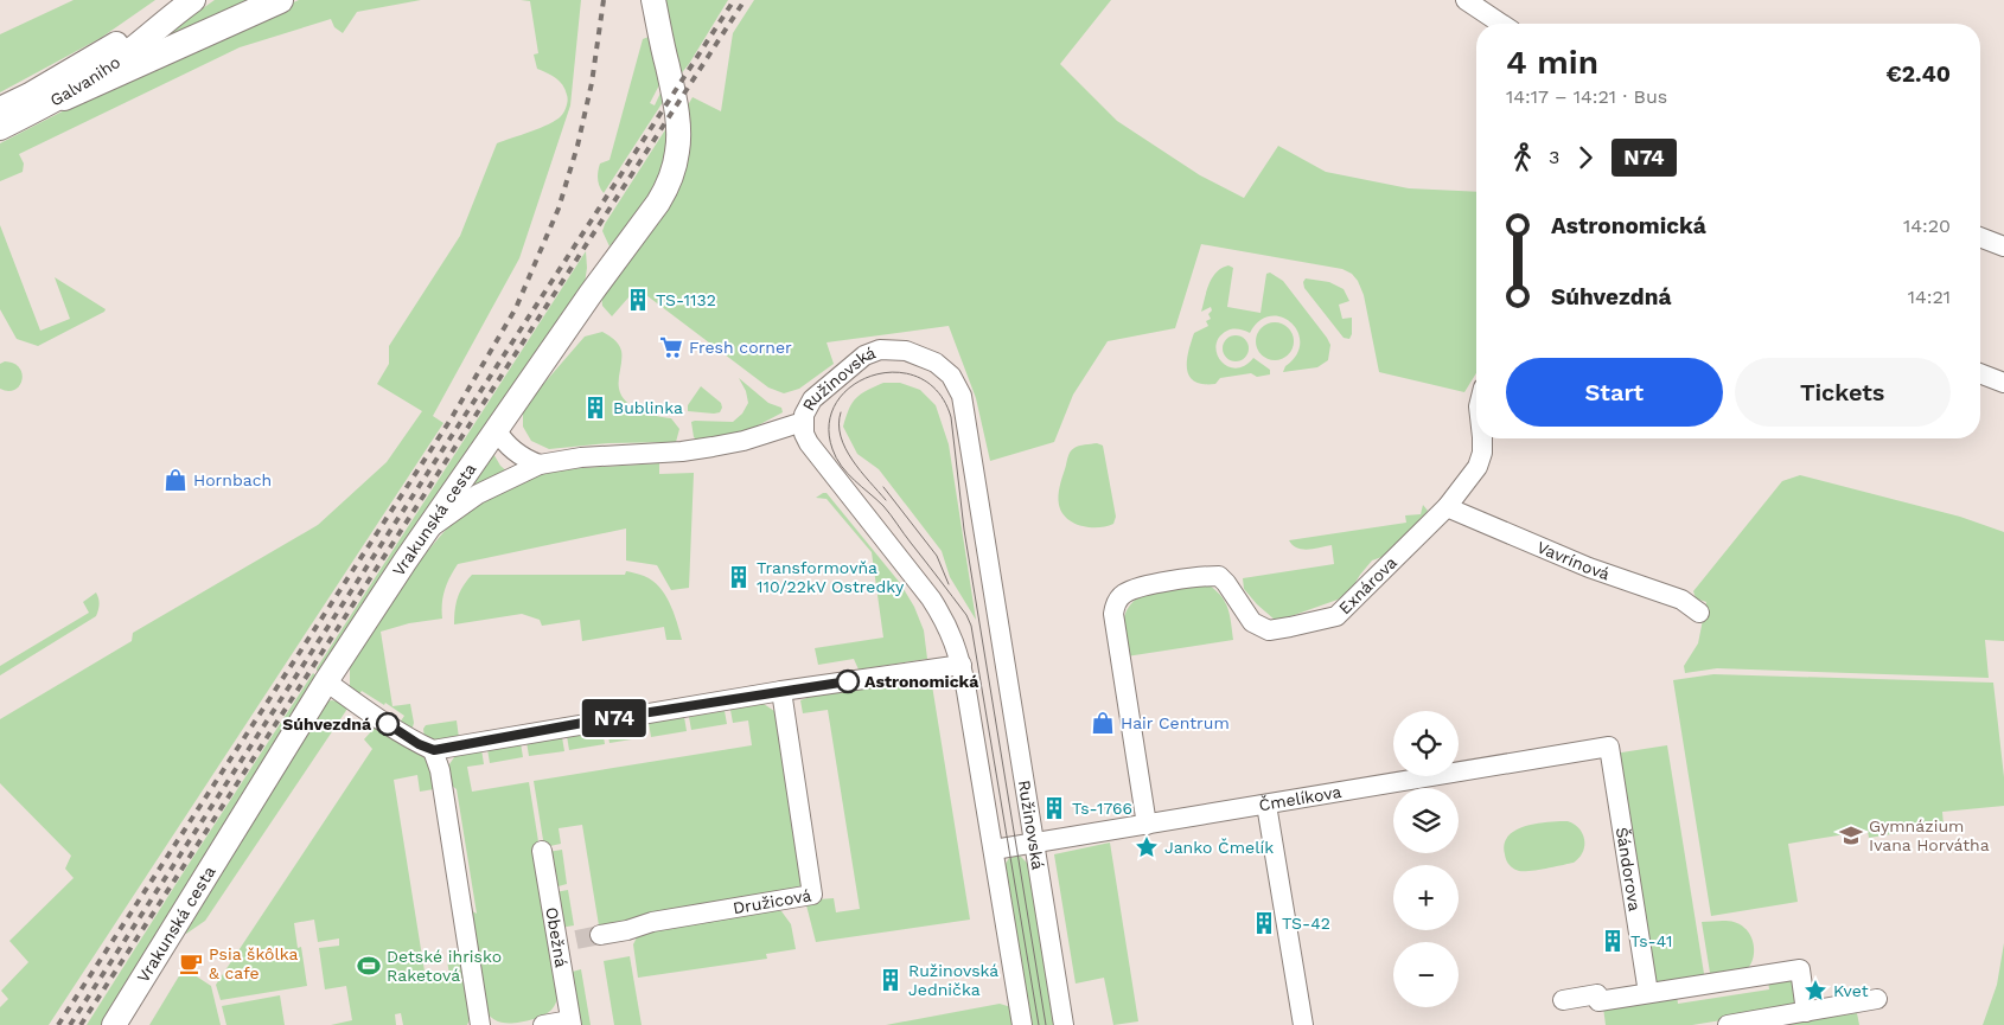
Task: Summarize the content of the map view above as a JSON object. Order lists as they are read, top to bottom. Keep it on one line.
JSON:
{"streets":{"main road":["Galvaniho","Vrakunská cesta"],"street":["Ružinovská","Vavrínová","Exnárova","Čmelíkova","Šándorova","Družicová","Obežná"]},"crossings":[["Ružinovská","Čmelíkova"],["Vavrínová","Exnárova"],["Exnárova","Čmelíkova"],["Čmelíkova","Šándorova"]],"places":{"building":["TS-1132","Bublinka","Transformovňa 110/22kV Ostredky","Ts-1766","TS-42","Ts-41","Ružinovská Jednička"],"supermarket":["Fresh corner"],"shop":["Hornbach","Hair Centrum"],"other":["Astronomická","Súhvezdná"],"school or university":["Gymnázium Ivana Horvátha"],"place":["Janko Čmelík","Kvet"],"cafe":["Psia škôlka & cafe"],"sports":["Detské ihrisko Raketová"]},"lines":["bus line N74"],"page":{"on_map":"N74","heading":["4 min","14:17 – 14:21 · Bus","€2.40"],"legs":["3","N74"],"list":[{"name":"Astronomická","value":"14:20"},{"name":"Súhvezdná","value":"14:21"}],"buttons":["Start","Tickets"],"map_buttons":["+","−"]}}
